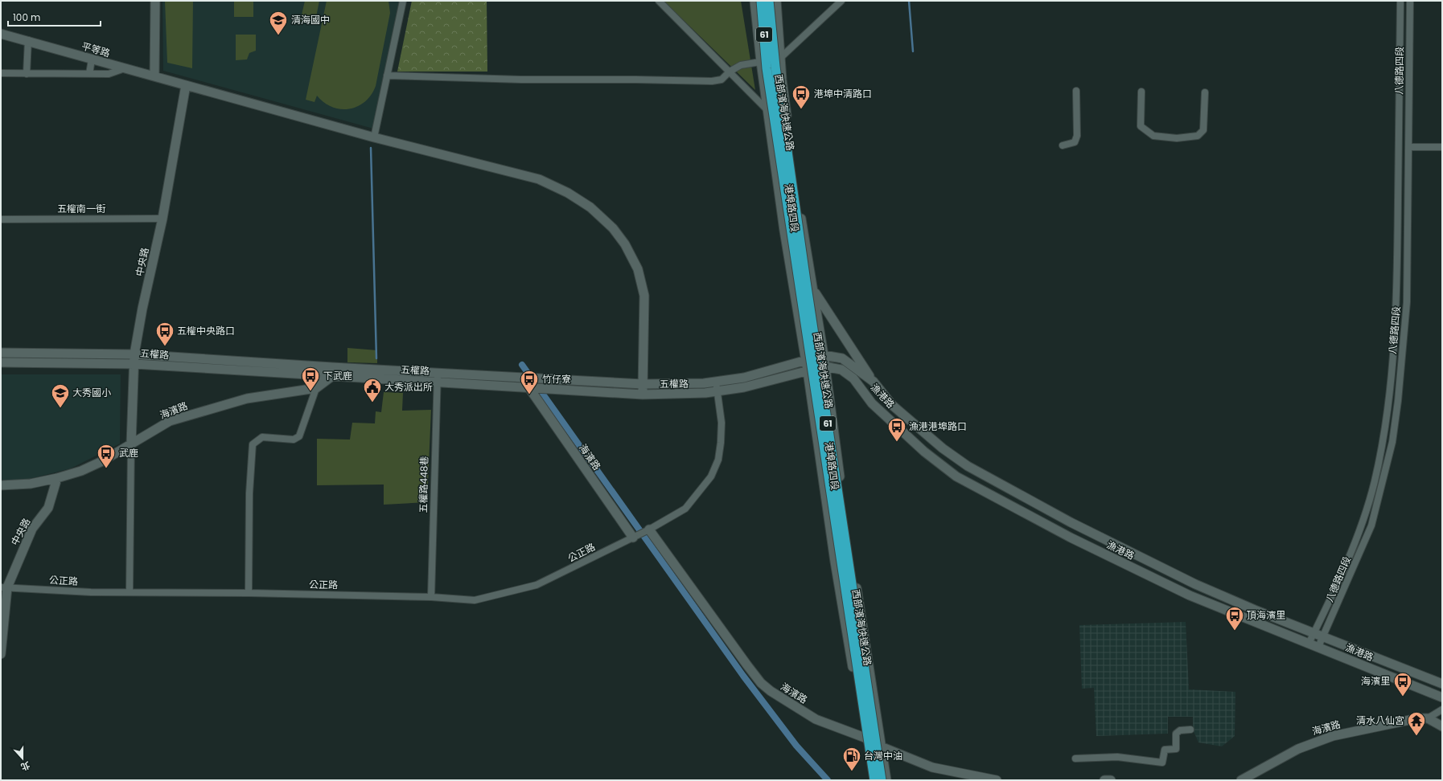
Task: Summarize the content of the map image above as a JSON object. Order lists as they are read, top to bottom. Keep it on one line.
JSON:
{"streets":{"highway":["61","西部濱海快速公路"],"street":["平等路","八德路四段","港埠路四段","五權南一街","中央路","五權路","漁港路","海濱路","五權路448巷","公正路"]},"crossings":[["平等路","中央路"],["平等路","五權路"],["八德路四段","漁港路"],["港埠路四段","五權路"],["港埠路四段","漁港路"],["港埠路四段","海濱路"],["五權南一街","中央路"],["中央路","五權路"],["中央路","海濱路"],["中央路","公正路"],["五權路","漁港路"],["五權路","海濱路"],["五權路","五權路448巷"],["海濱路","公正路"],["五權路448巷","公正路"]],"places":{"school or university":["清海國中","大秀國小"],"bus stop":["港埠中清路口","五權中央路口","下武鹿","竹仔寮","漁港港埠路口","武鹿","頂海濱里","海濱里"],"public building":["大秀派出所"],"temple":["清水八仙宮"],"fuel station":["台灣中油"]},"scale_bar":"100 m","north":"bottom"}
